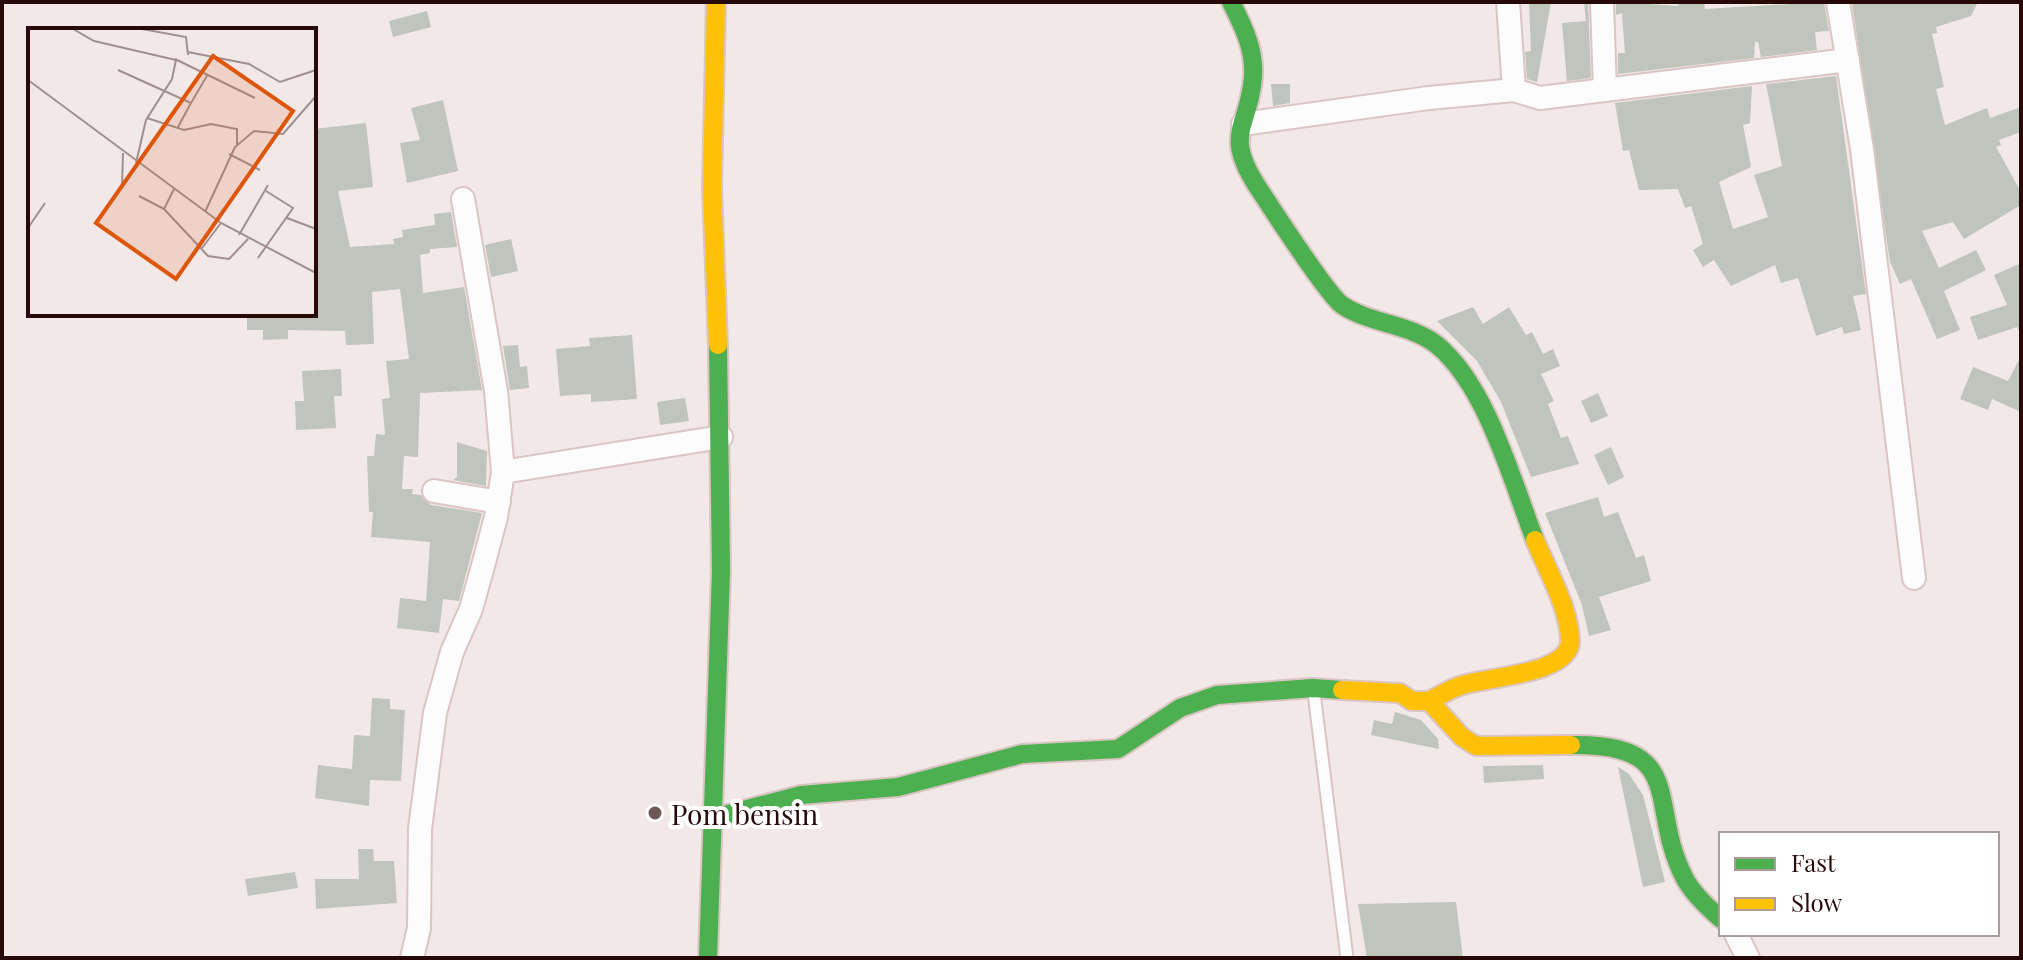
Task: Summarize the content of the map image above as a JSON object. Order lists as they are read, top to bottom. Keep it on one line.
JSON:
{"places":["Pom bensin"],"legend":["Fast","Slow"]}
